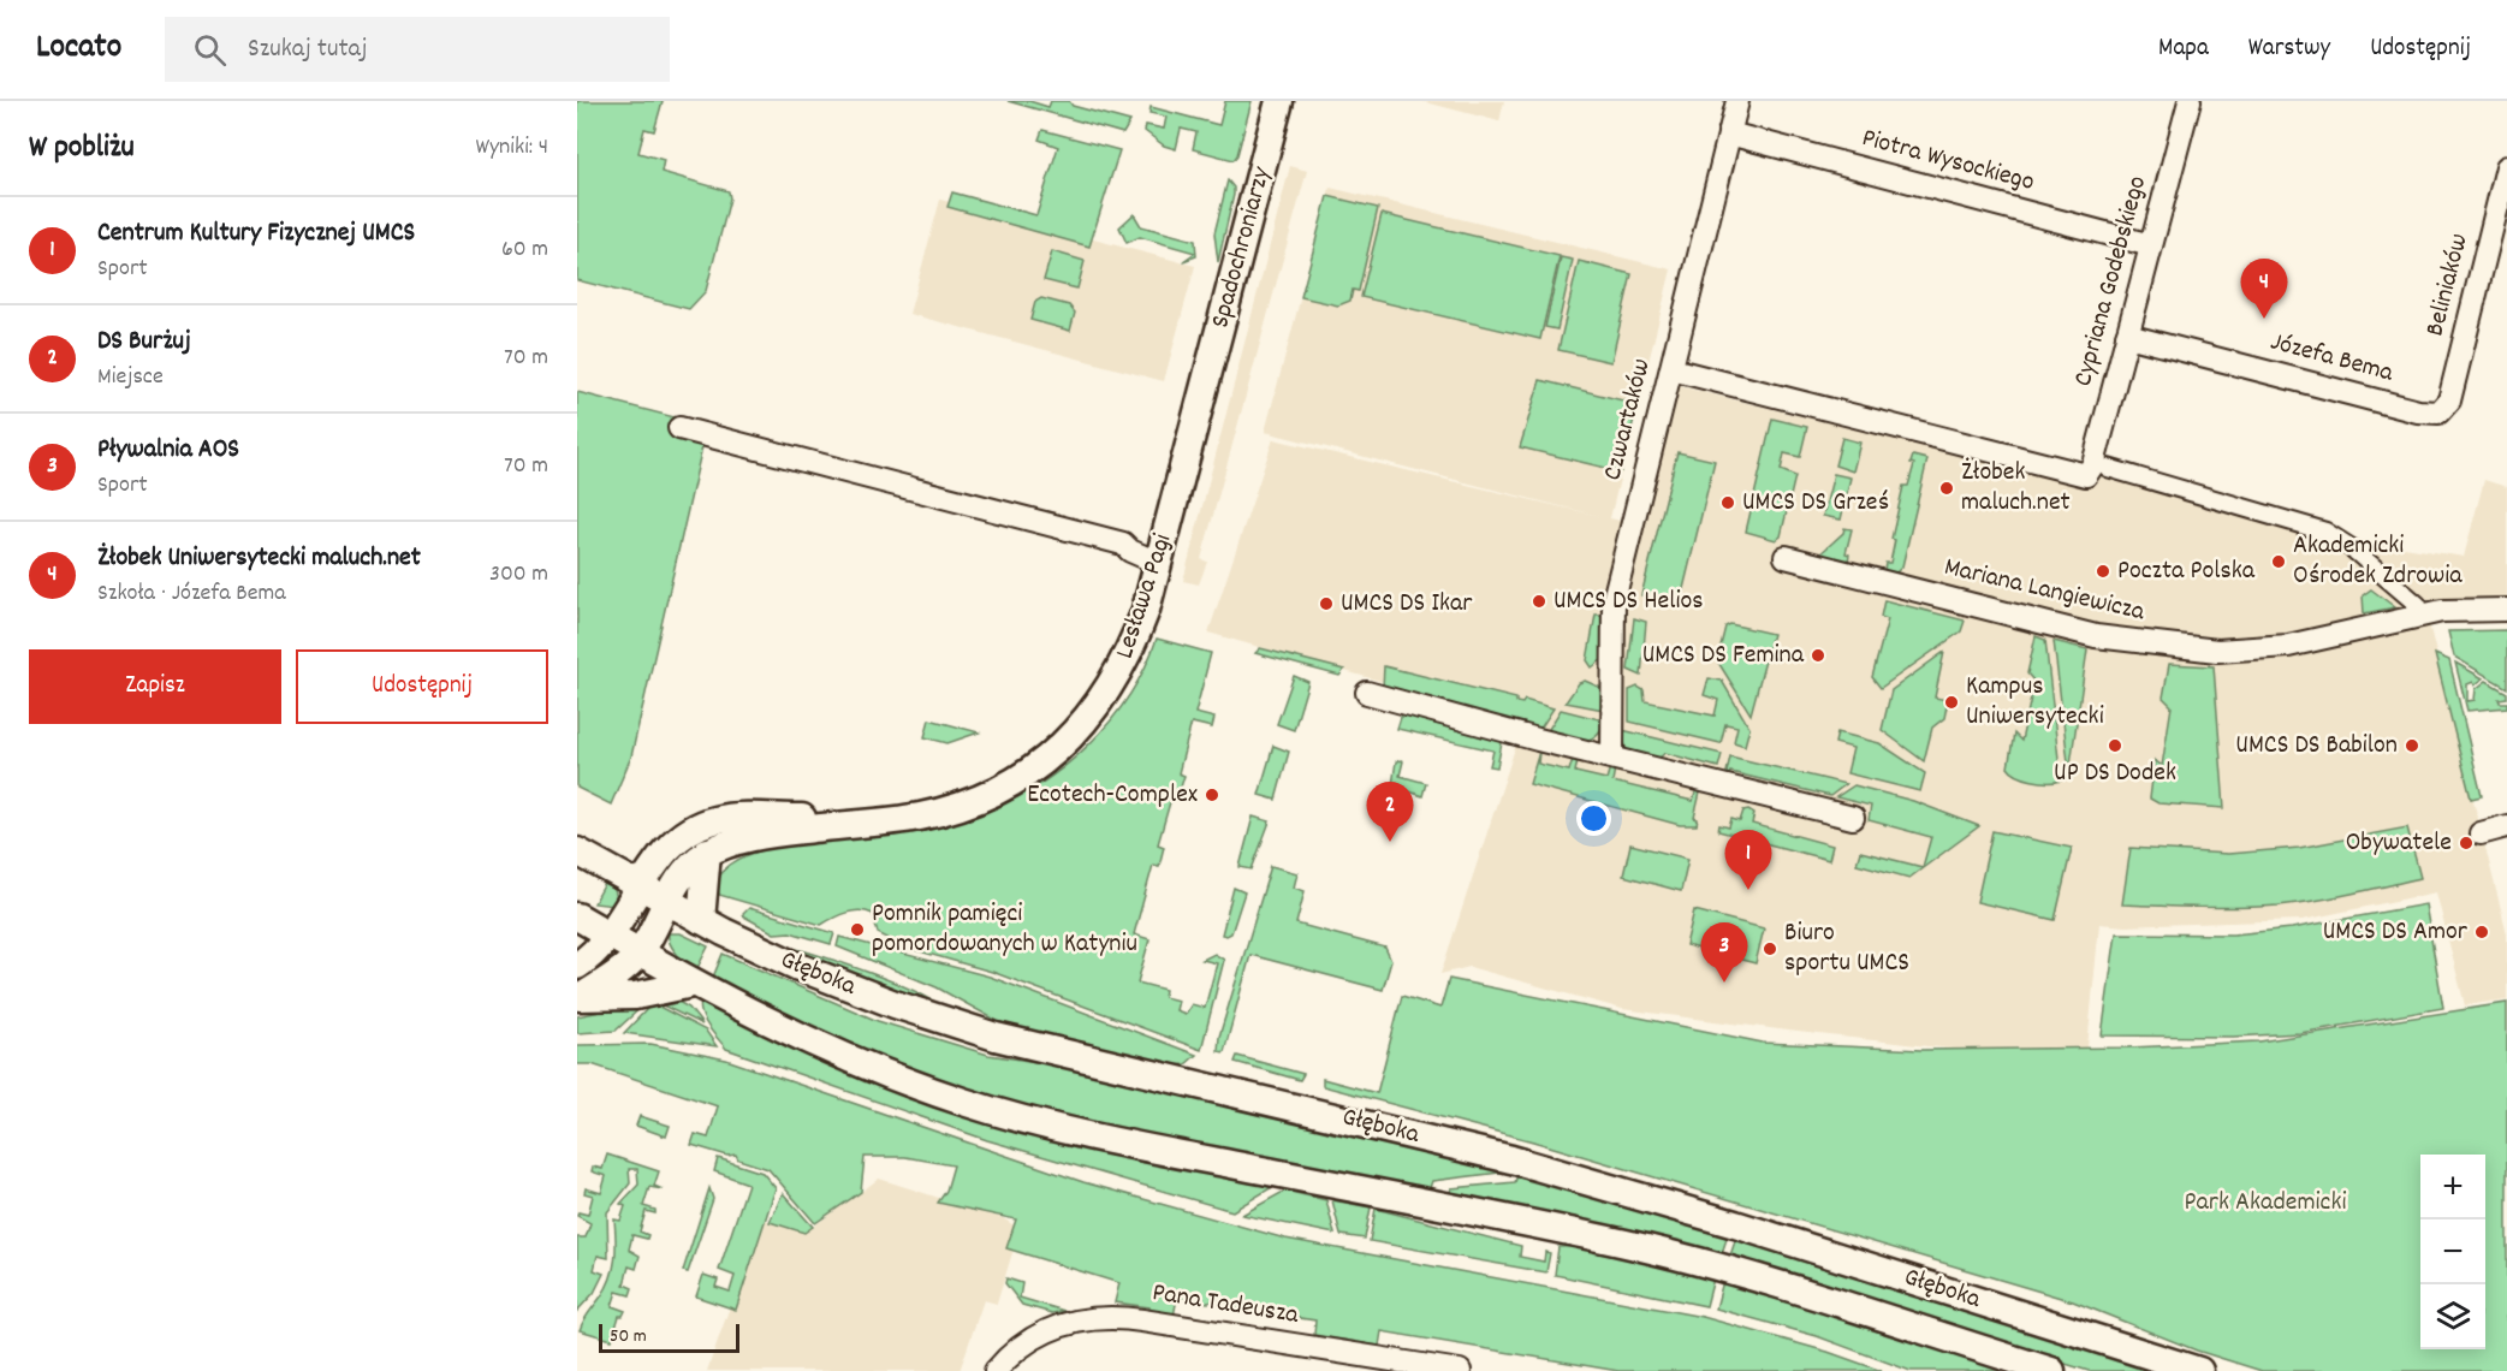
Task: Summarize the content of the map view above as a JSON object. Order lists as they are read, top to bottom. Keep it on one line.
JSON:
{"streets":{"street":["Piotra Wysockiego","Spadochroniarzy","Cypriana Godebskiego","Beliniaków","Józefa Bema","Czwartaków","Mariana Langiewicza","Lesława Pagi","Głęboka","Pana Tadeusza"]},"crossings":[["Piotra Wysockiego","Cypriana Godebskiego"],["Piotra Wysockiego","Czwartaków"],["Spadochroniarzy","Lesława Pagi"],["Cypriana Godebskiego","Józefa Bema"],["Cypriana Godebskiego","Czwartaków"],["Beliniaków","Józefa Bema"],["Lesława Pagi","Głęboka"]],"parks":["Park Akademicki"],"places":["Żłobek maluch.net","UMCS DS Grześ","Akademicki Ośrodek Zdrowia","Poczta Polska","UMCS DS Helios","UMCS DS Ikar","UMCS DS Femina","Kampus Uniwersytecki","UP DS Dodek","UMCS DS Babilon","Ecotech-Complex","Obywatele","Pomnik pamięci pomordowanych w Katyniu","UMCS DS Amor","Biuro sportu UMCS"],"scale_bar":"50 m","page":{"header":"Locato","search":"Szukaj tutaj","nav":["Mapa","Warstwy","Udostępnij"],"heading":["W pobliżu","Wyniki: 4"],"list":[{"mark":"1","name":"Centrum Kultury Fizycznej UMCS","note":"Sport","value":"60 m"},{"mark":"2","name":"DS Burżuj","note":"Miejsce","value":"70 m"},{"mark":"3","name":"Pływalnia AOS","note":"Sport","value":"70 m"},{"mark":"4","name":"Żłobek Uniwersytecki maluch.net","note":"Szkoła · Józefa Bema","value":"300 m"}],"pins":["4","2","1","3"],"buttons":["Zapisz","Udostępnij"],"map_buttons":["+","−"],"scale":"50 m"}}
